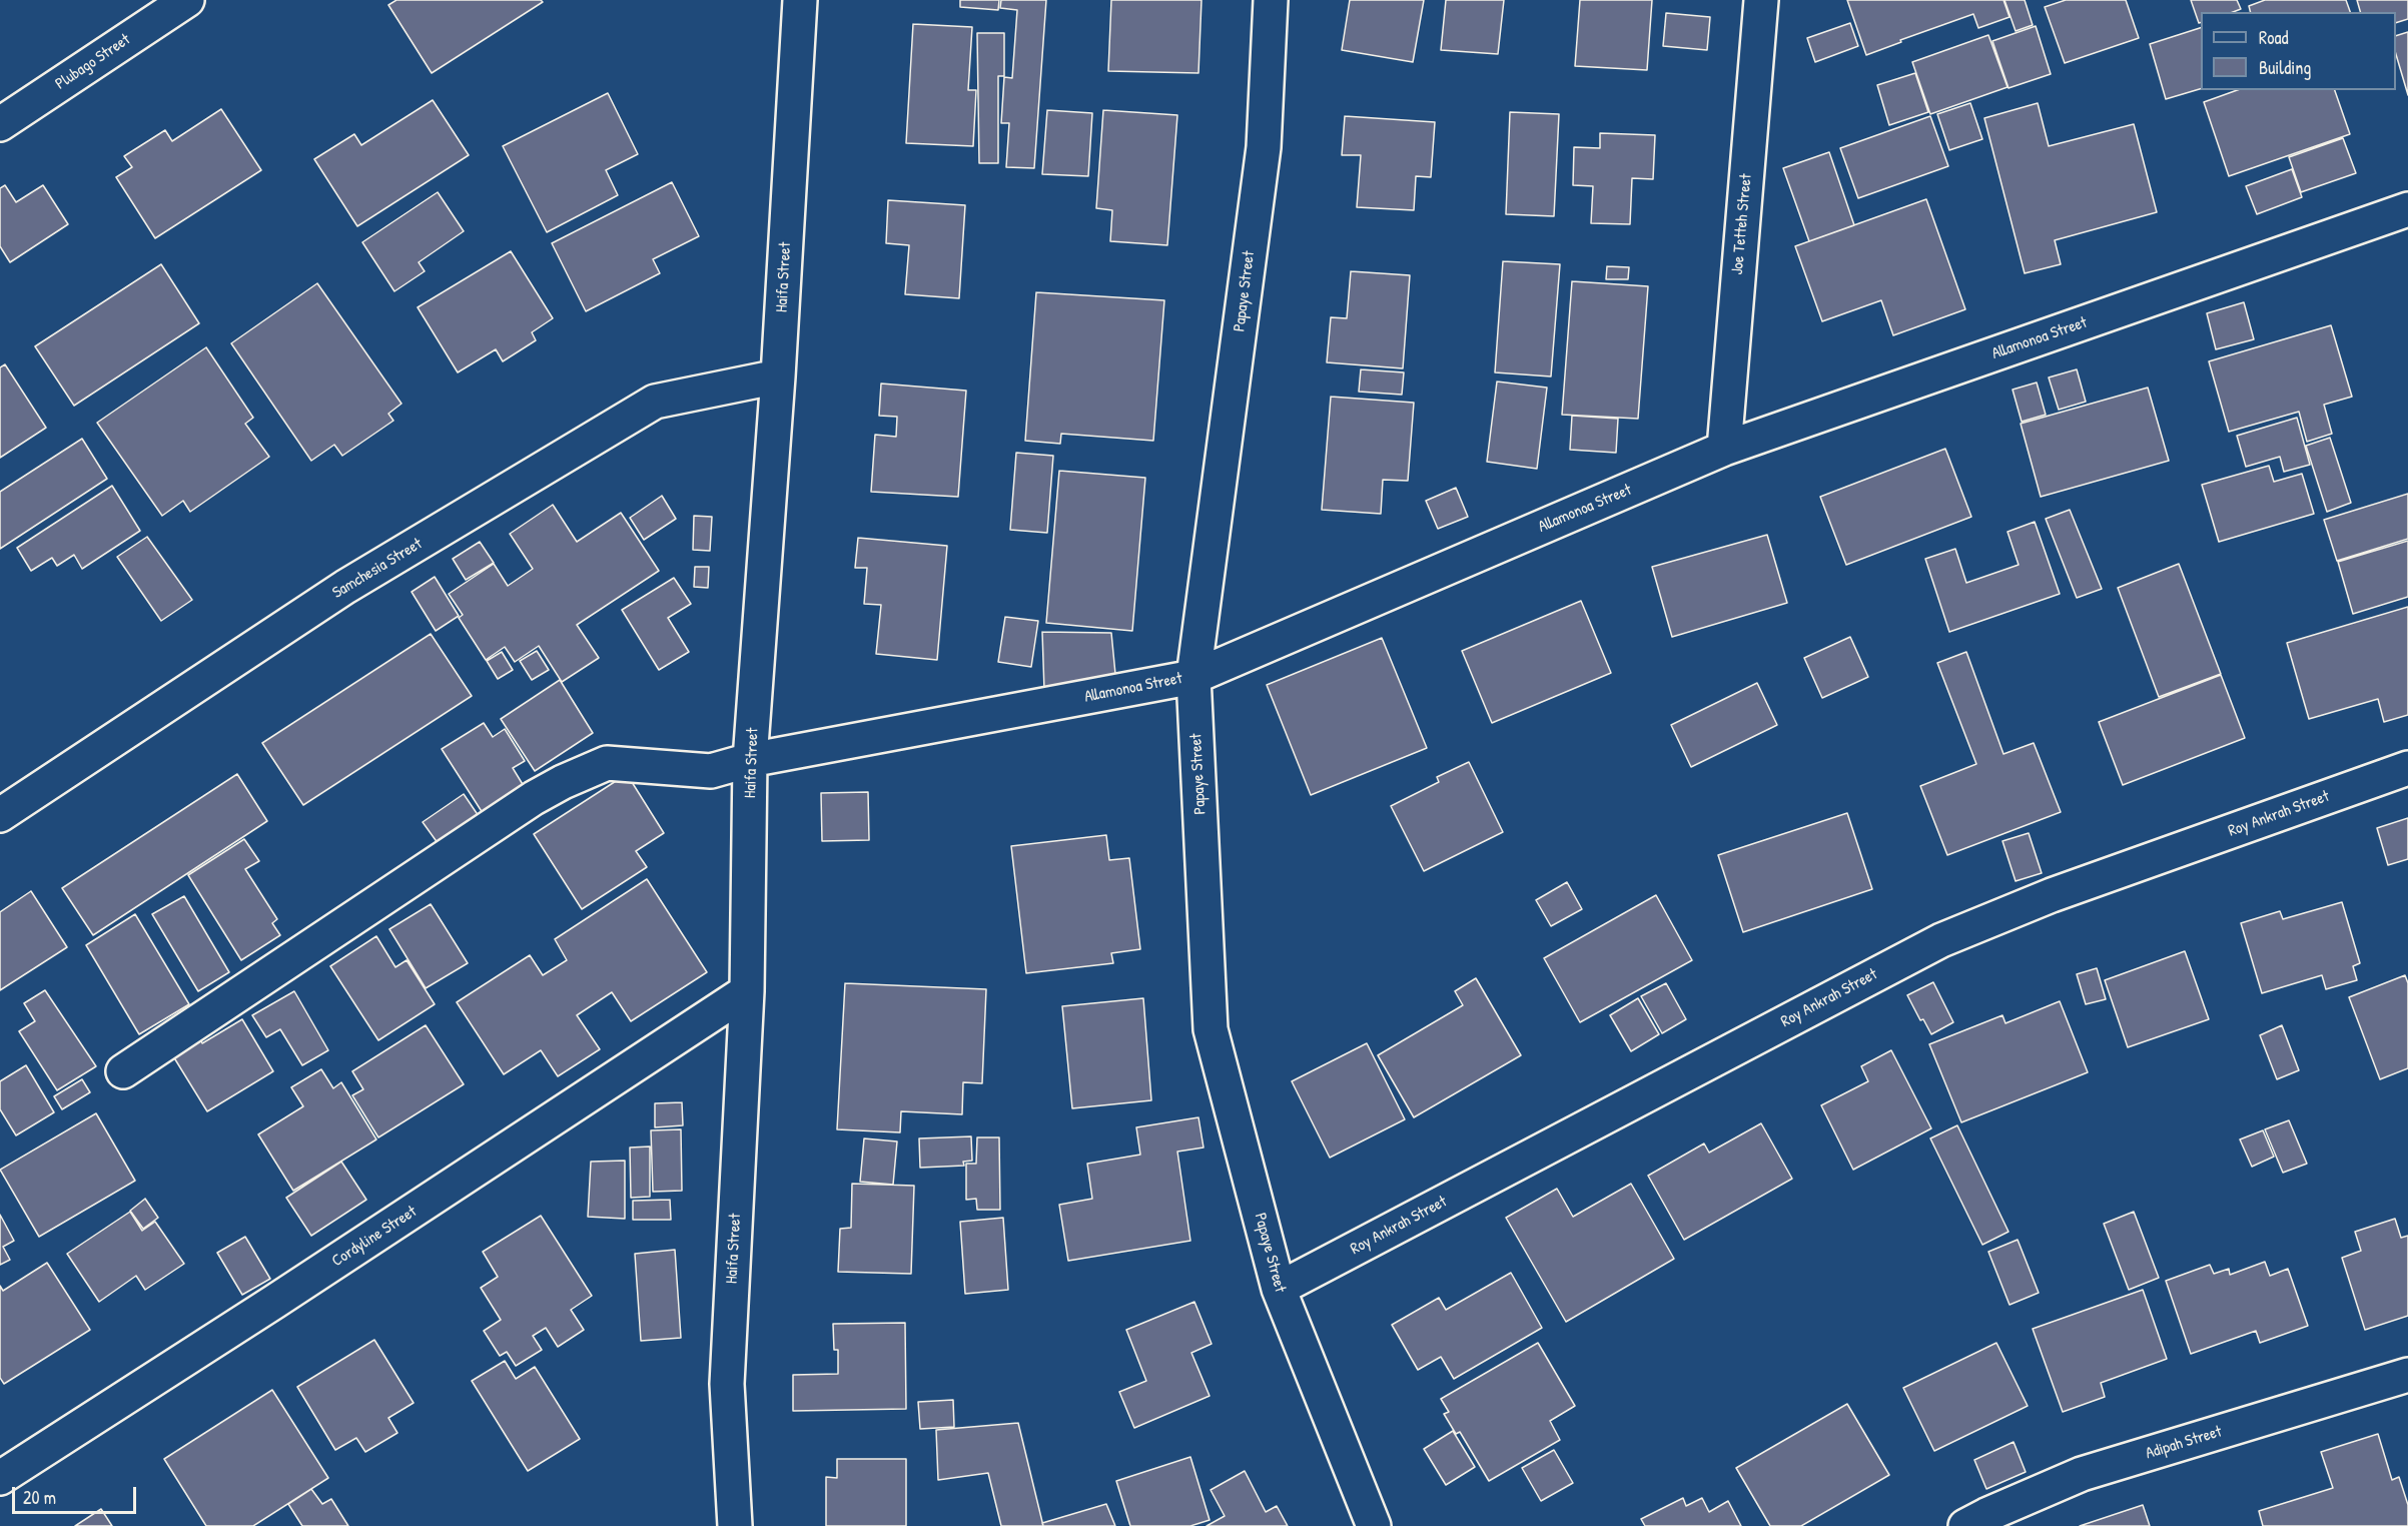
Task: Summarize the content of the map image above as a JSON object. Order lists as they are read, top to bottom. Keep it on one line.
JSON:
{"streets":{"street":["Plubago Street","Joe Tetteh Street","Haifa Street","Papaye Street","Allamonoa Street","Samchesia Street","Roy Ankrah Street","Cordyline Street","Adipah Street"]},"crossings":[["Joe Tetteh Street","Allamonoa Street"],["Haifa Street","Allamonoa Street"],["Haifa Street","Samchesia Street"],["Haifa Street","Cordyline Street"],["Papaye Street","Allamonoa Street"],["Papaye Street","Roy Ankrah Street"]],"legend":["Road","Building"],"scale_bar":"20 m"}
